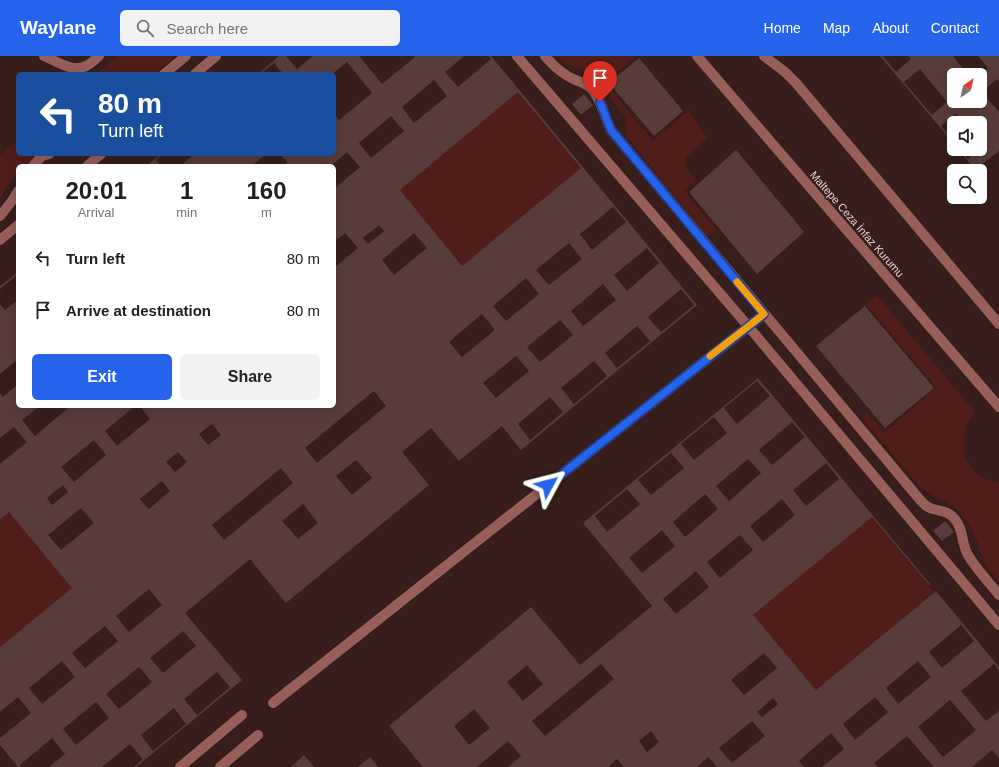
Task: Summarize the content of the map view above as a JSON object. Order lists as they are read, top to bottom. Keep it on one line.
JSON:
{"streets":{"lane":["Maltepe Ceza İnfaz Kurumu"]},"north":"top right","page":{"header":"Waylane","search":"Search here","nav":["Home","Map","About","Contact"],"turn":["80 m","Turn left"],"eta":["20:01","Arrival","1","min","160","m"],"list":[{"name":"Turn left","value":"80 m"},{"name":"Arrive at destination","value":"80 m"}],"buttons":["Exit","Share"]}}
